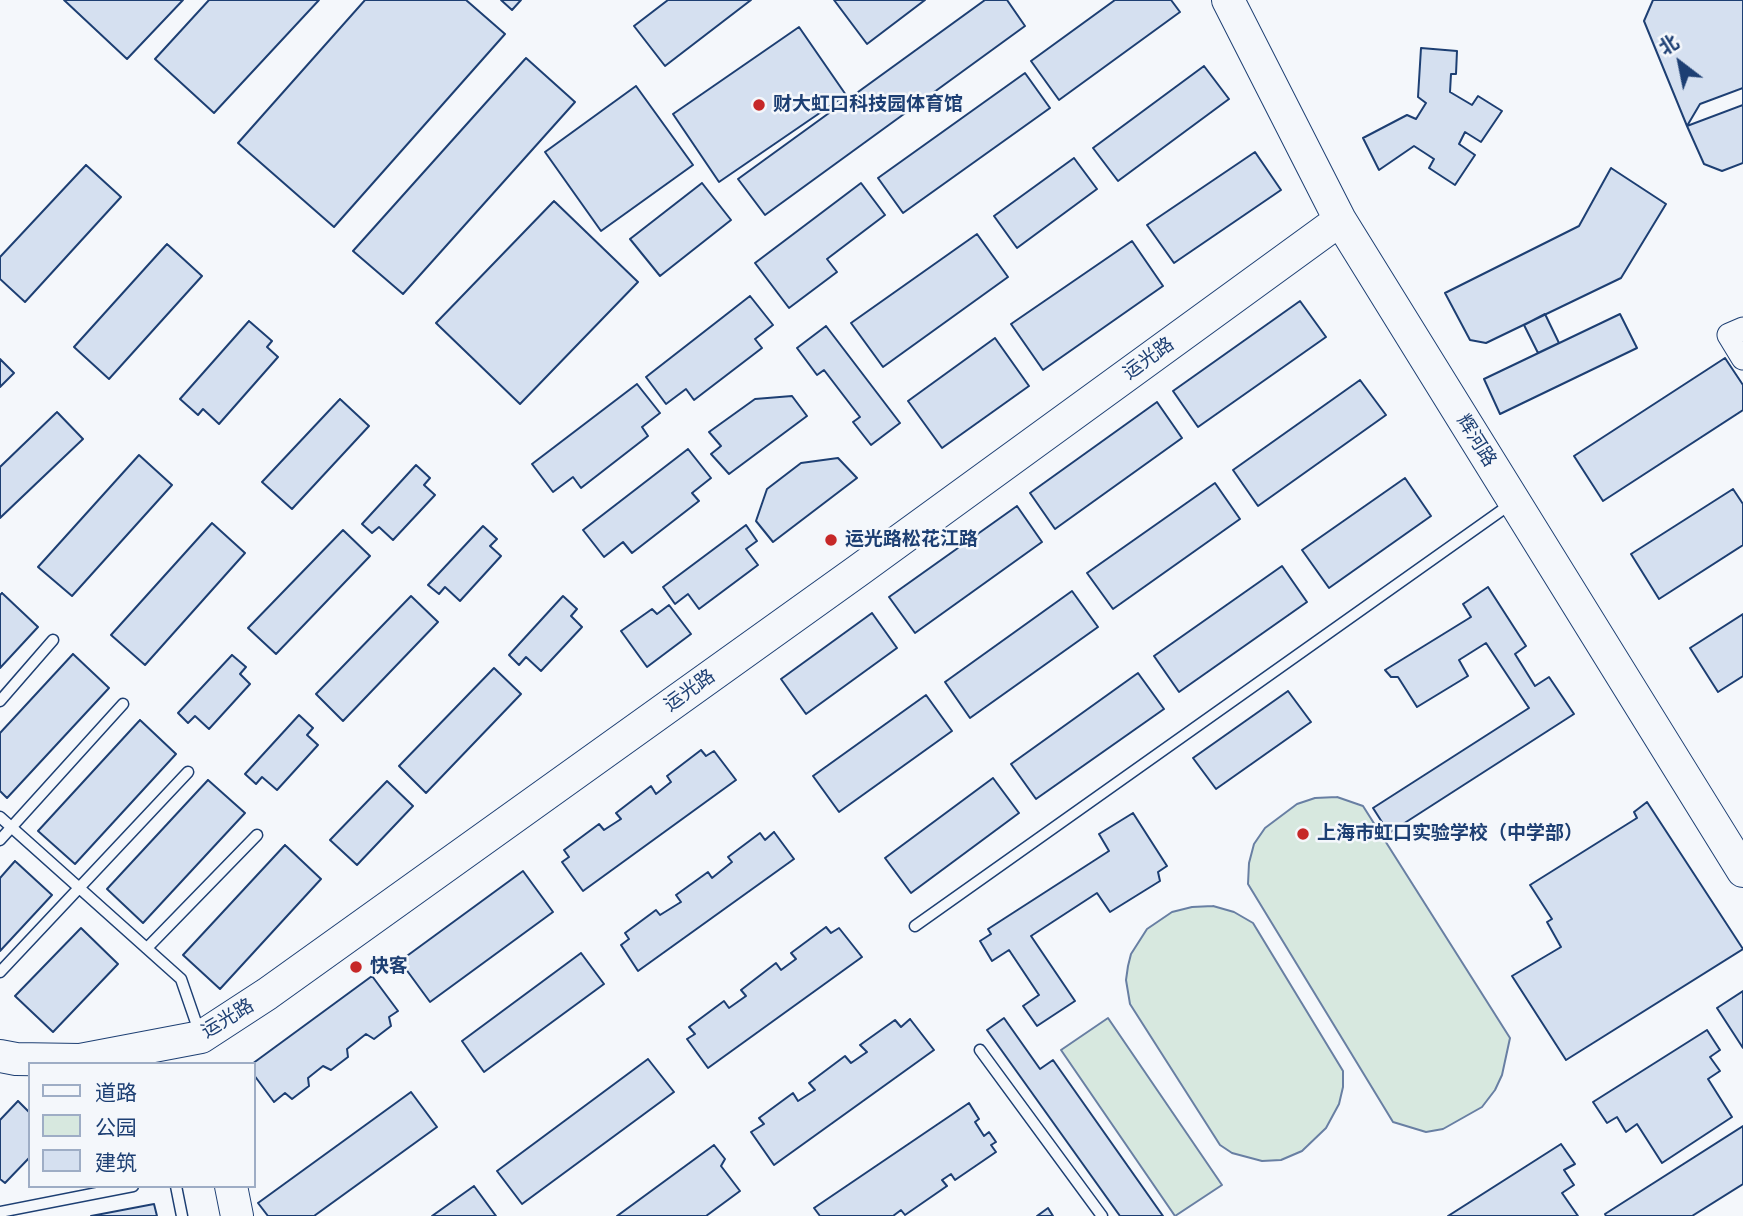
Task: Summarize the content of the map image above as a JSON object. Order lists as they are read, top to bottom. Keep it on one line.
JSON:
{"streets":{"street":["运光路","辉河路"]},"crossings":[["运光路","辉河路"]],"places":["财大虹口科技园体育馆","运光路松花江路","上海市虹口实验学校（中学部）","快客"],"legend":["道路","公园","建筑"],"north":"top left"}
